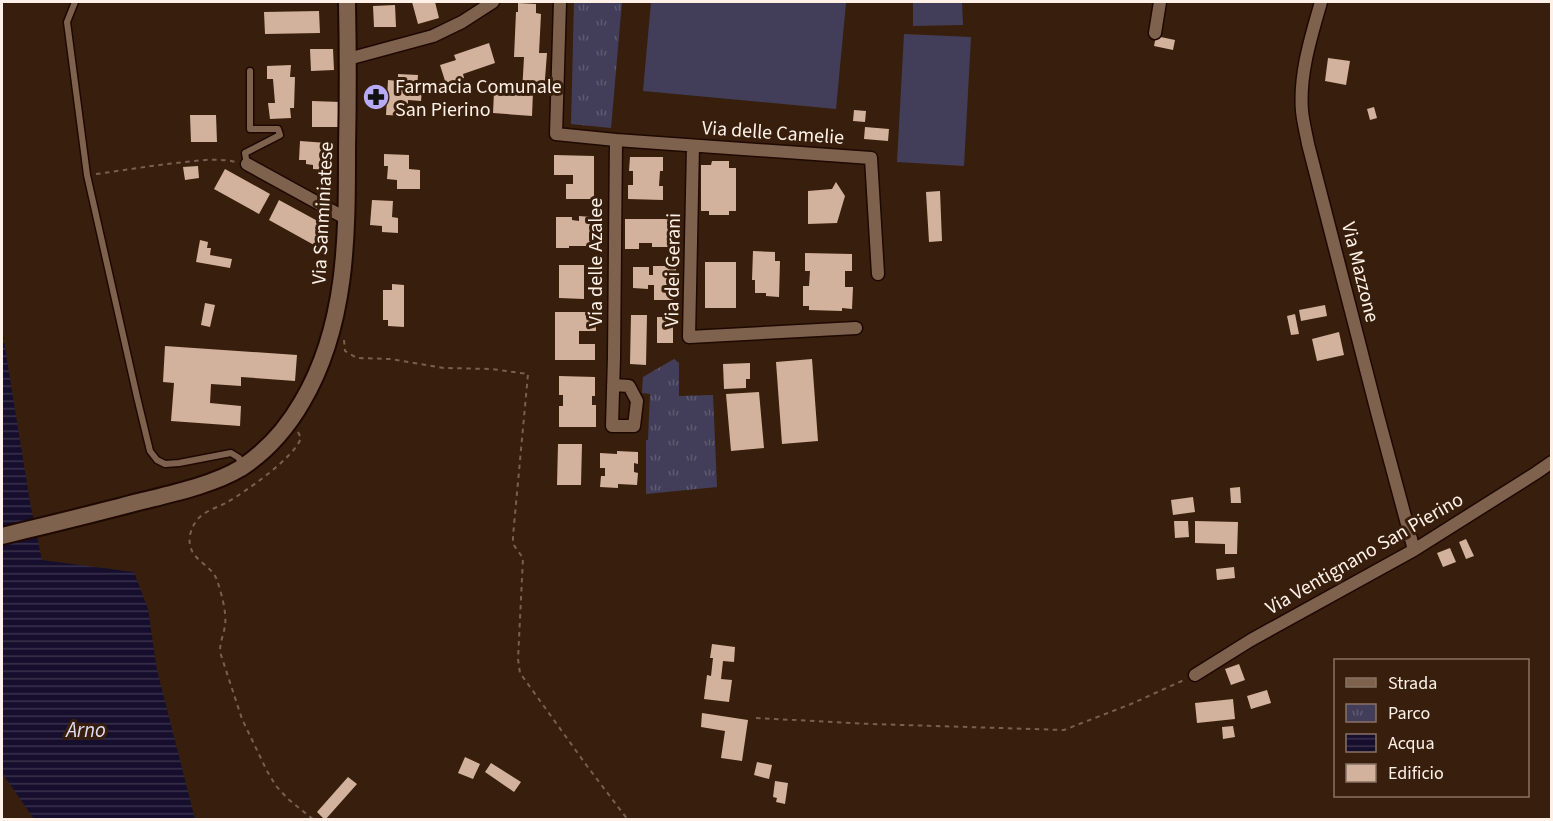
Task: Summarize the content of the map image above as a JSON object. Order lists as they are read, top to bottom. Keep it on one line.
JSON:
{"streets":{"street":["Via delle Camelie","Via Sanminiatese","Via delle Azalee","Via dei Gerani","Via Mazzone","Via Ventignano San Pierino"]},"crossings":[["Via delle Camelie","Via delle Azalee"],["Via delle Camelie","Via dei Gerani"],["Via Mazzone","Via Ventignano San Pierino"]],"water":["Arno"],"places":{"pharmacy":["Farmacia Comunale San Pierino"]},"legend":["Strada","Parco","Acqua","Edificio"]}
